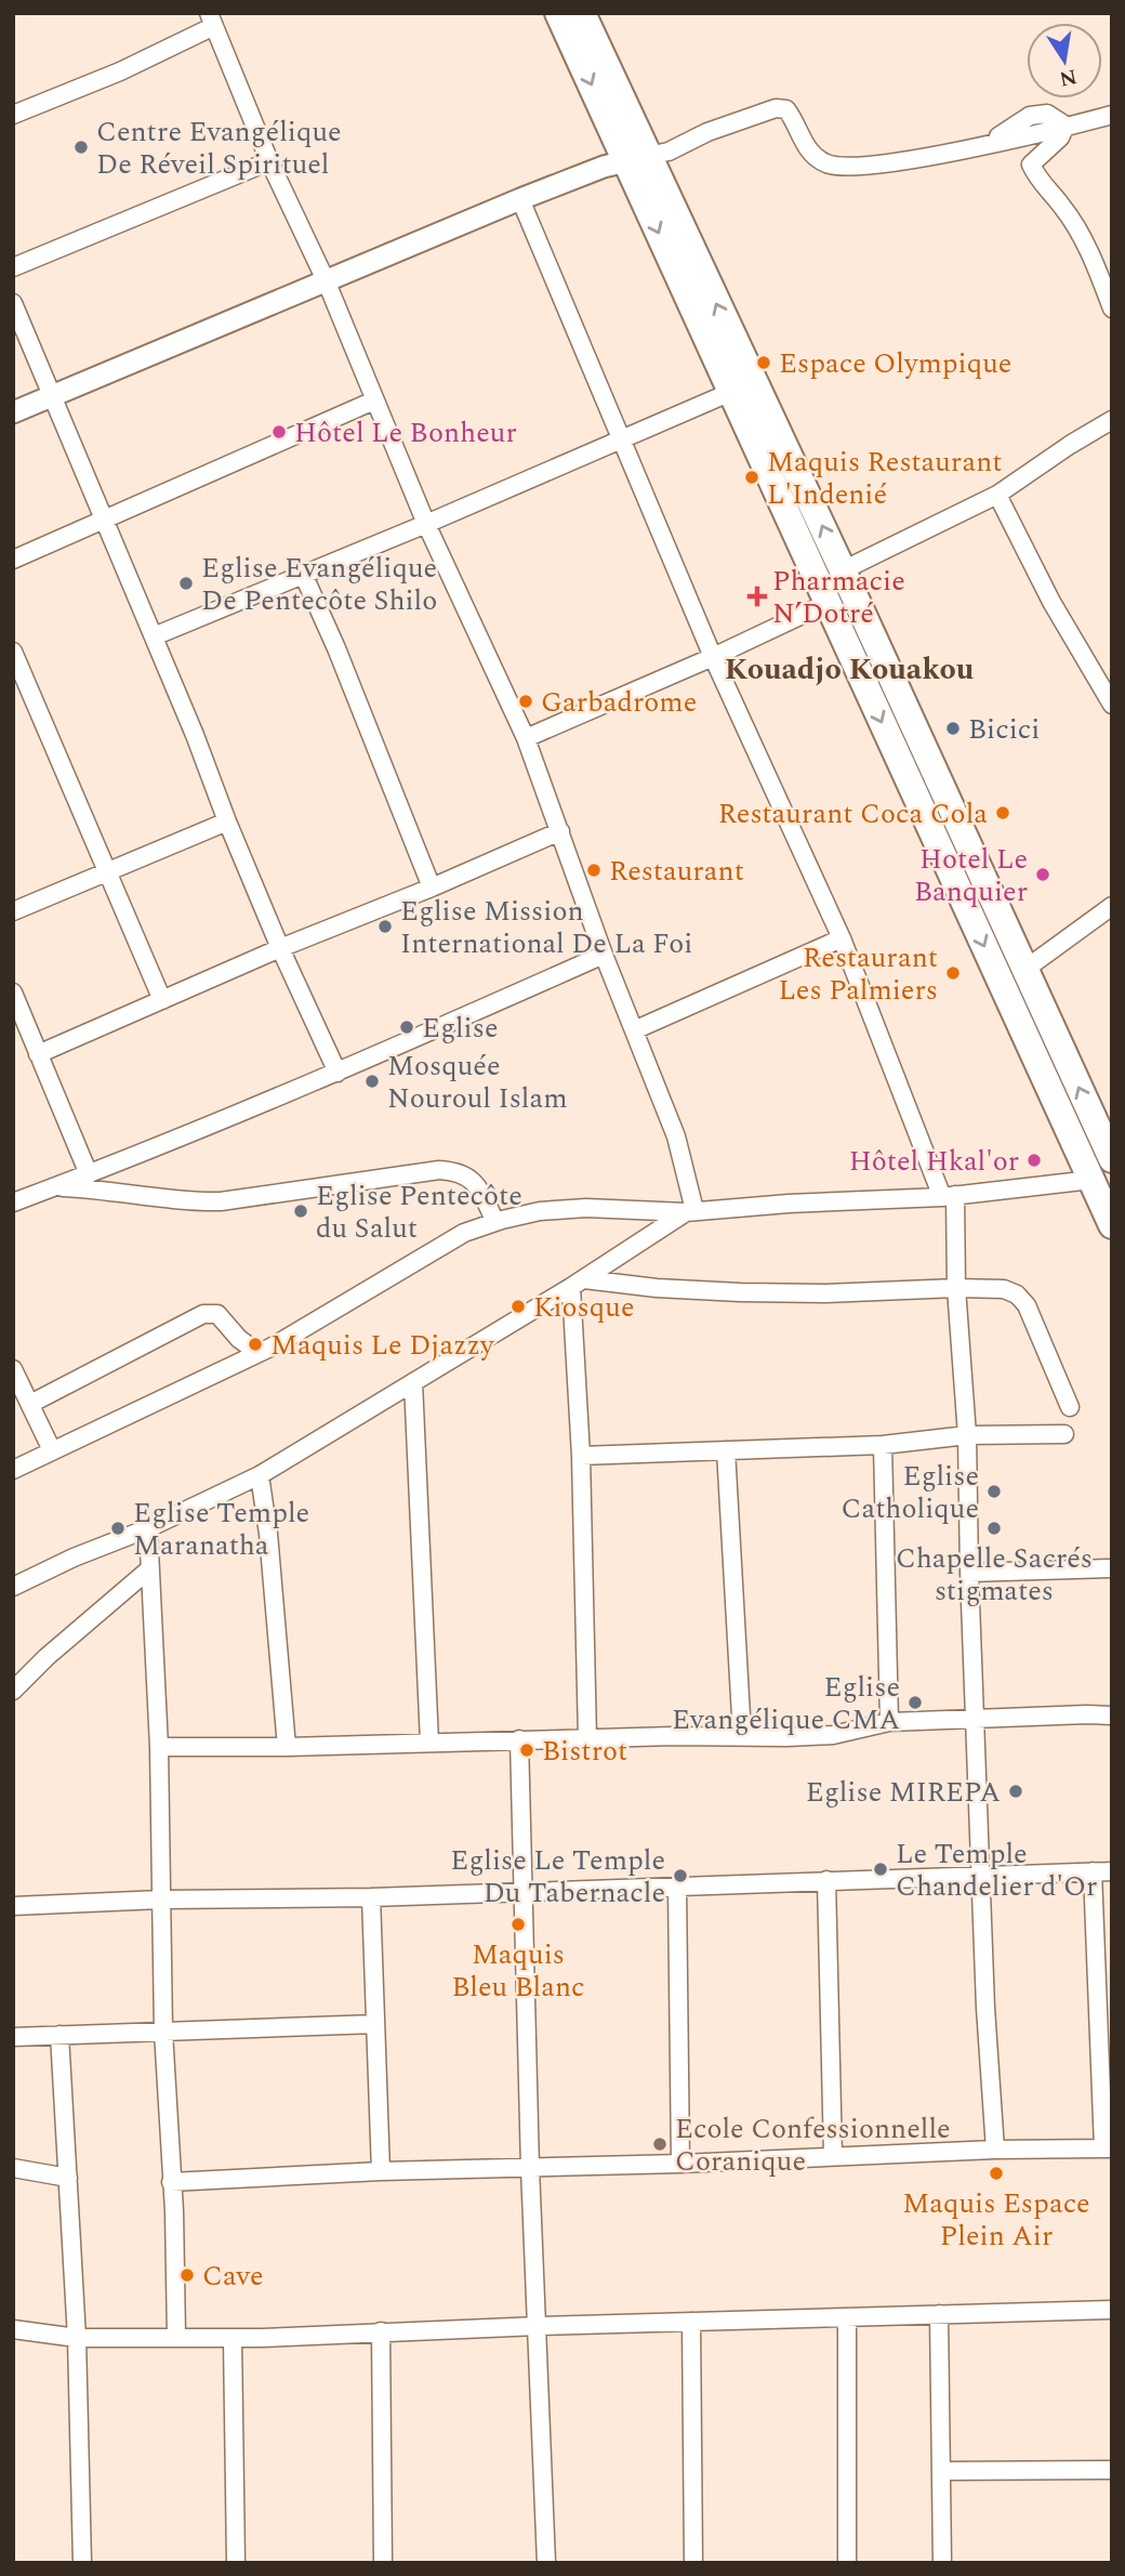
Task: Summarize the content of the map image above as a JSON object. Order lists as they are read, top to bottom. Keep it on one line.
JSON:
{"districts":["Kouadjo Kouakou"],"places":{"other":["Centre Evangélique De Réveil Spirituel","Espace Olympique","Hôtel Le Bonheur","Maquis Restaurant L'Indenié","Eglise Evangélique De Pentecôte Shilo","Garbadrome","Bicici","Restaurant Coca Cola","Restaurant","Hotel Le Banquier","Eglise Mission International De La Foi","Restaurant Les Palmiers","Eglise","Mosquée Nouroul Islam","Hôtel Hkal'or","Eglise Pentecôte du Salut","Kiosque","Maquis Le Djazzy","Eglise Catholique","Eglise Temple Maranatha","Chapelle Sacrés stigmates","Eglise Evangélique CMA","Bistrot","Eglise MIREPA","Le Temple Chandelier d'Or","Eglise Le Temple Du Tabernacle","Maquis Bleu Blanc","Ecole Confessionnelle Coranique","Maquis Espace Plein Air","Cave"],"health":["Pharmacie N’Dotré"]},"north":"bottom"}
